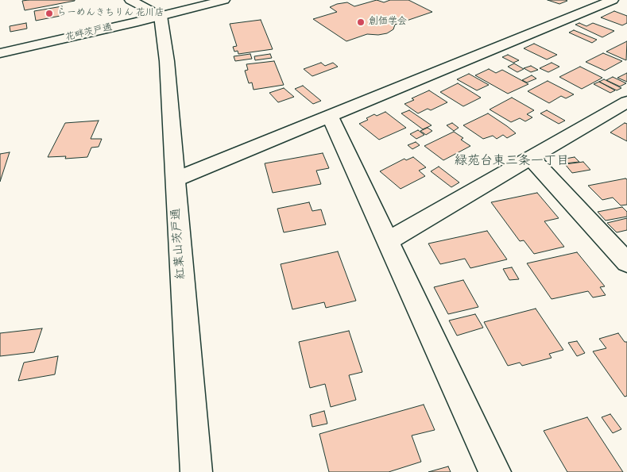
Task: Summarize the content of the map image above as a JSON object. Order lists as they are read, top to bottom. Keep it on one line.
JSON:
{"streets":{"street":["花畔茨戸通","紅葉山茨戸通"]},"crossings":[["花畔茨戸通","紅葉山茨戸通"]],"districts":["緑苑台東三条一丁目"],"places":["らーめんきちりん 花川店","創価学会"]}
